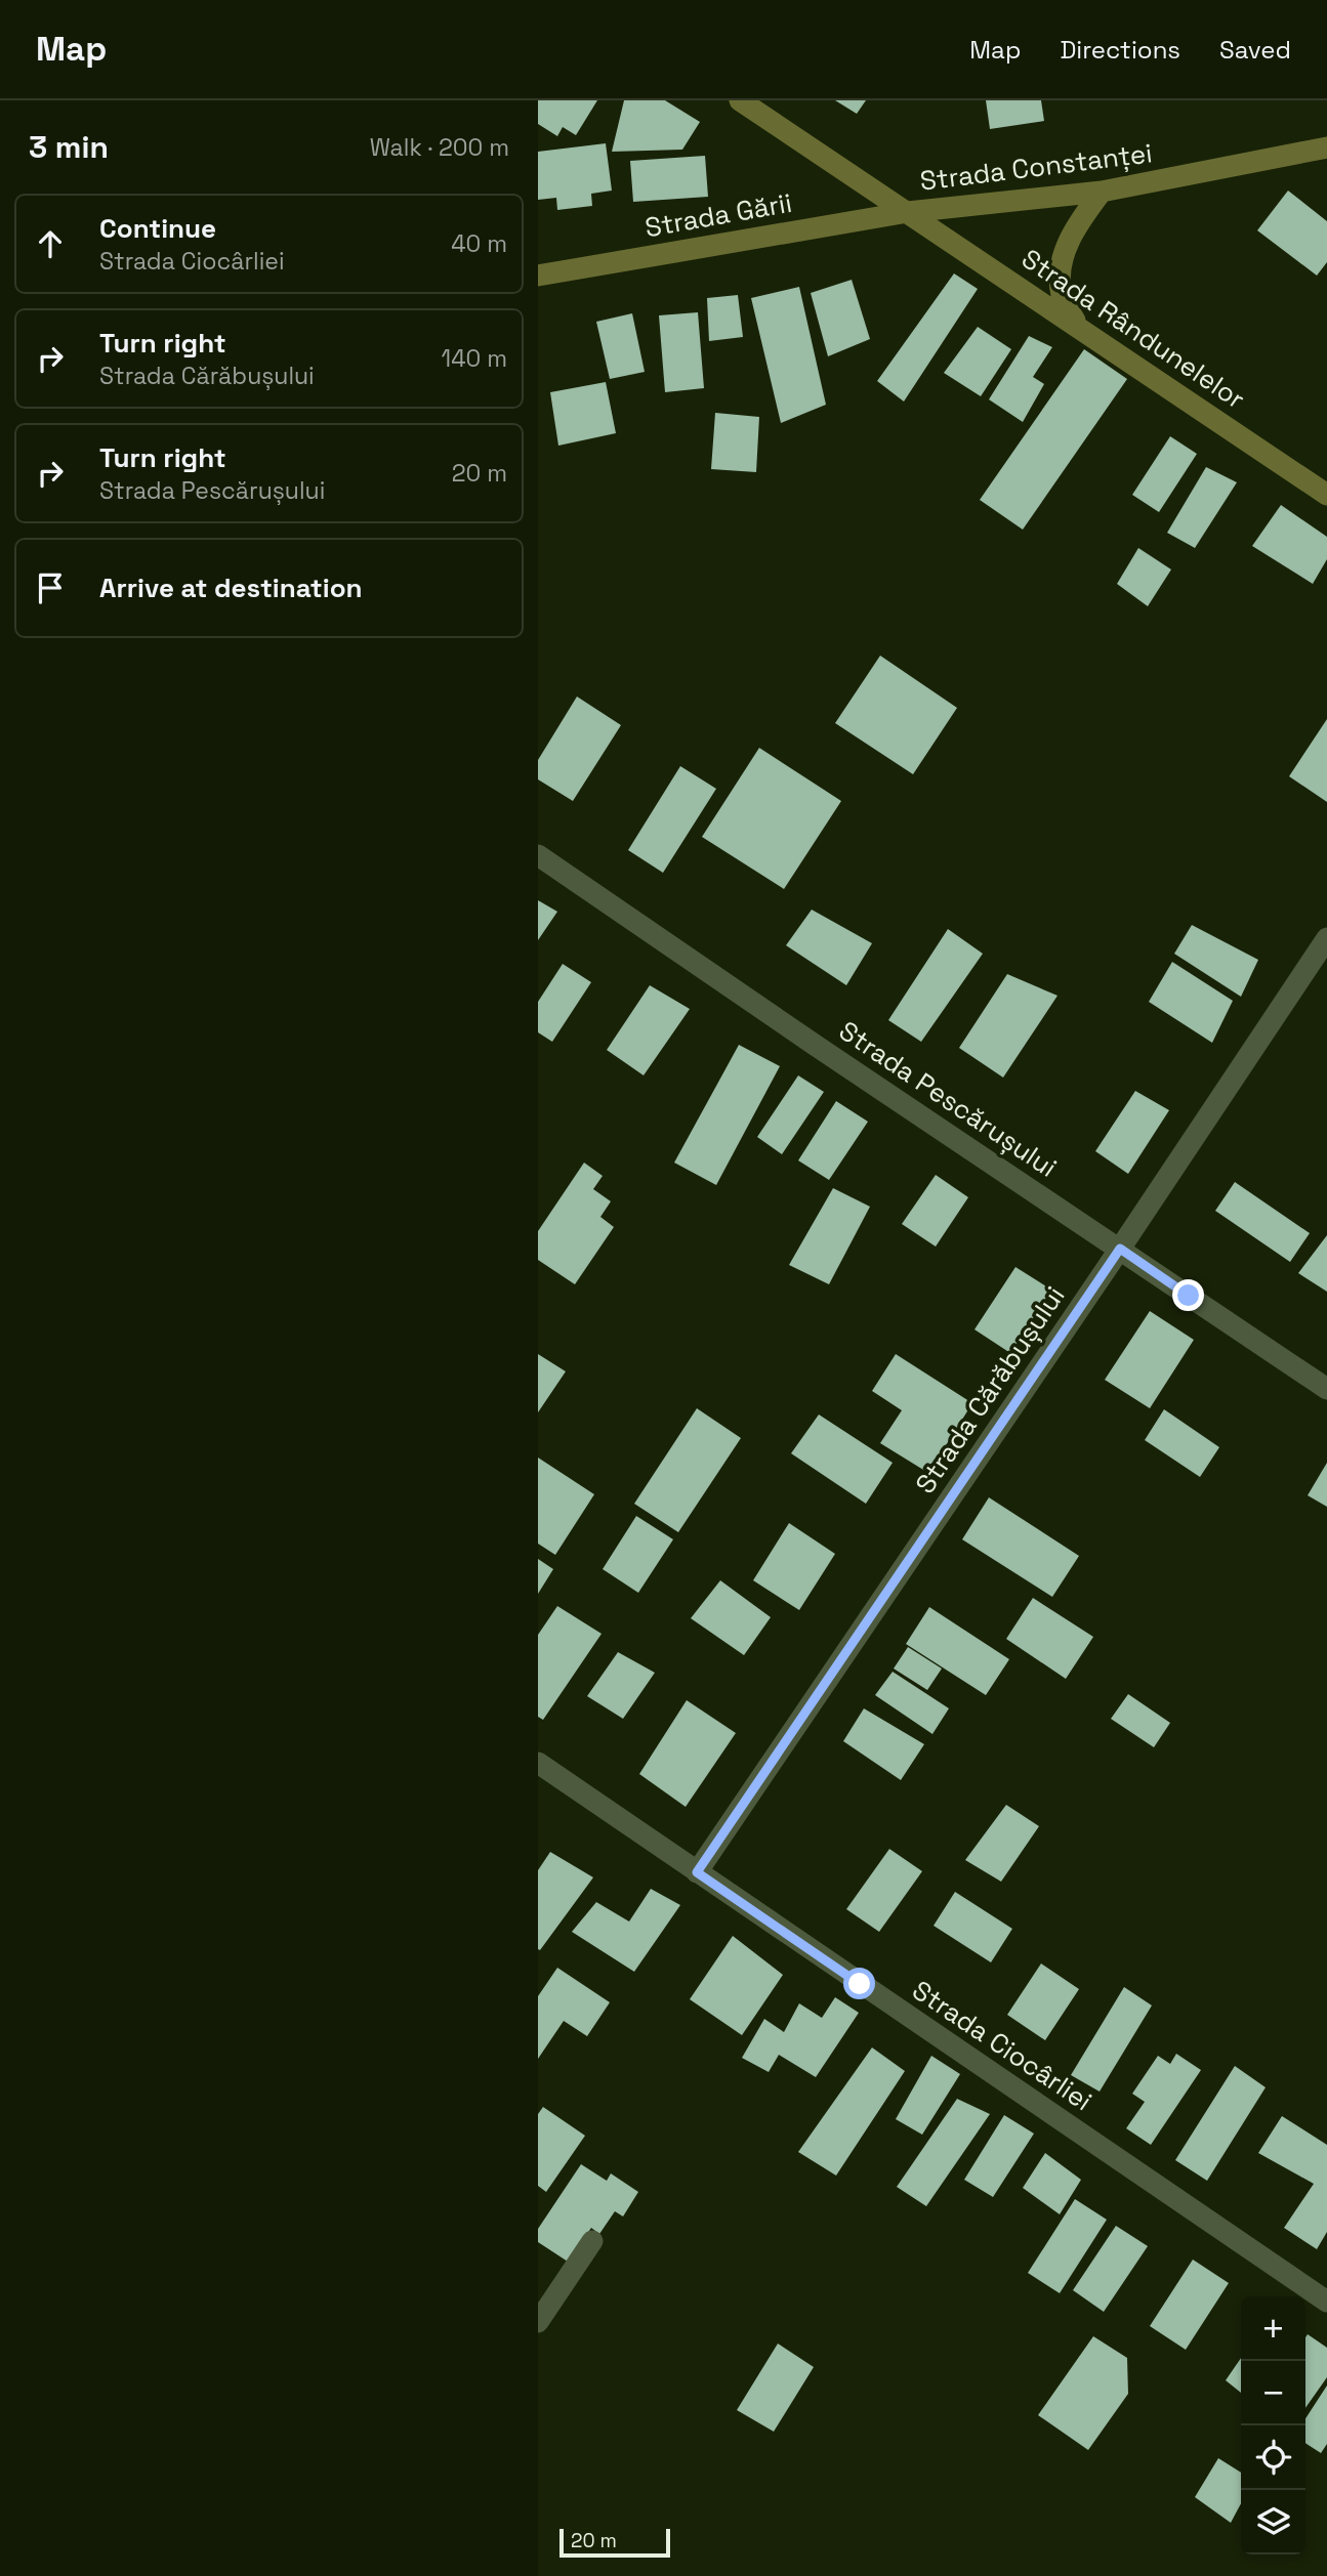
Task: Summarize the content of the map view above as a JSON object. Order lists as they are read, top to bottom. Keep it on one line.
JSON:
{"streets":{"street":["Strada Constanței","Strada Gării","Strada Rândunelelor","Strada Pescărușului","Strada Cărăbușului","Strada Ciocârliei"]},"crossings":[["Strada Constanței","Strada Gării"],["Strada Constanței","Strada Rândunelelor"],["Strada Gării","Strada Rândunelelor"],["Strada Pescărușului","Strada Cărăbușului"],["Strada Cărăbușului","Strada Ciocârliei"]],"scale_bar":"20 m","page":{"header":"Map","nav":["Map","Directions","Saved"],"heading":["3 min","Walk · 200 m"],"list":[["Continue","Strada Ciocârliei","40 m"],["Turn right","Strada Cărăbușului","140 m"],["Turn right","Strada Pescărușului","20 m"],"Arrive at destination"],"map_buttons":["+","−"],"scale":"20 m"}}
